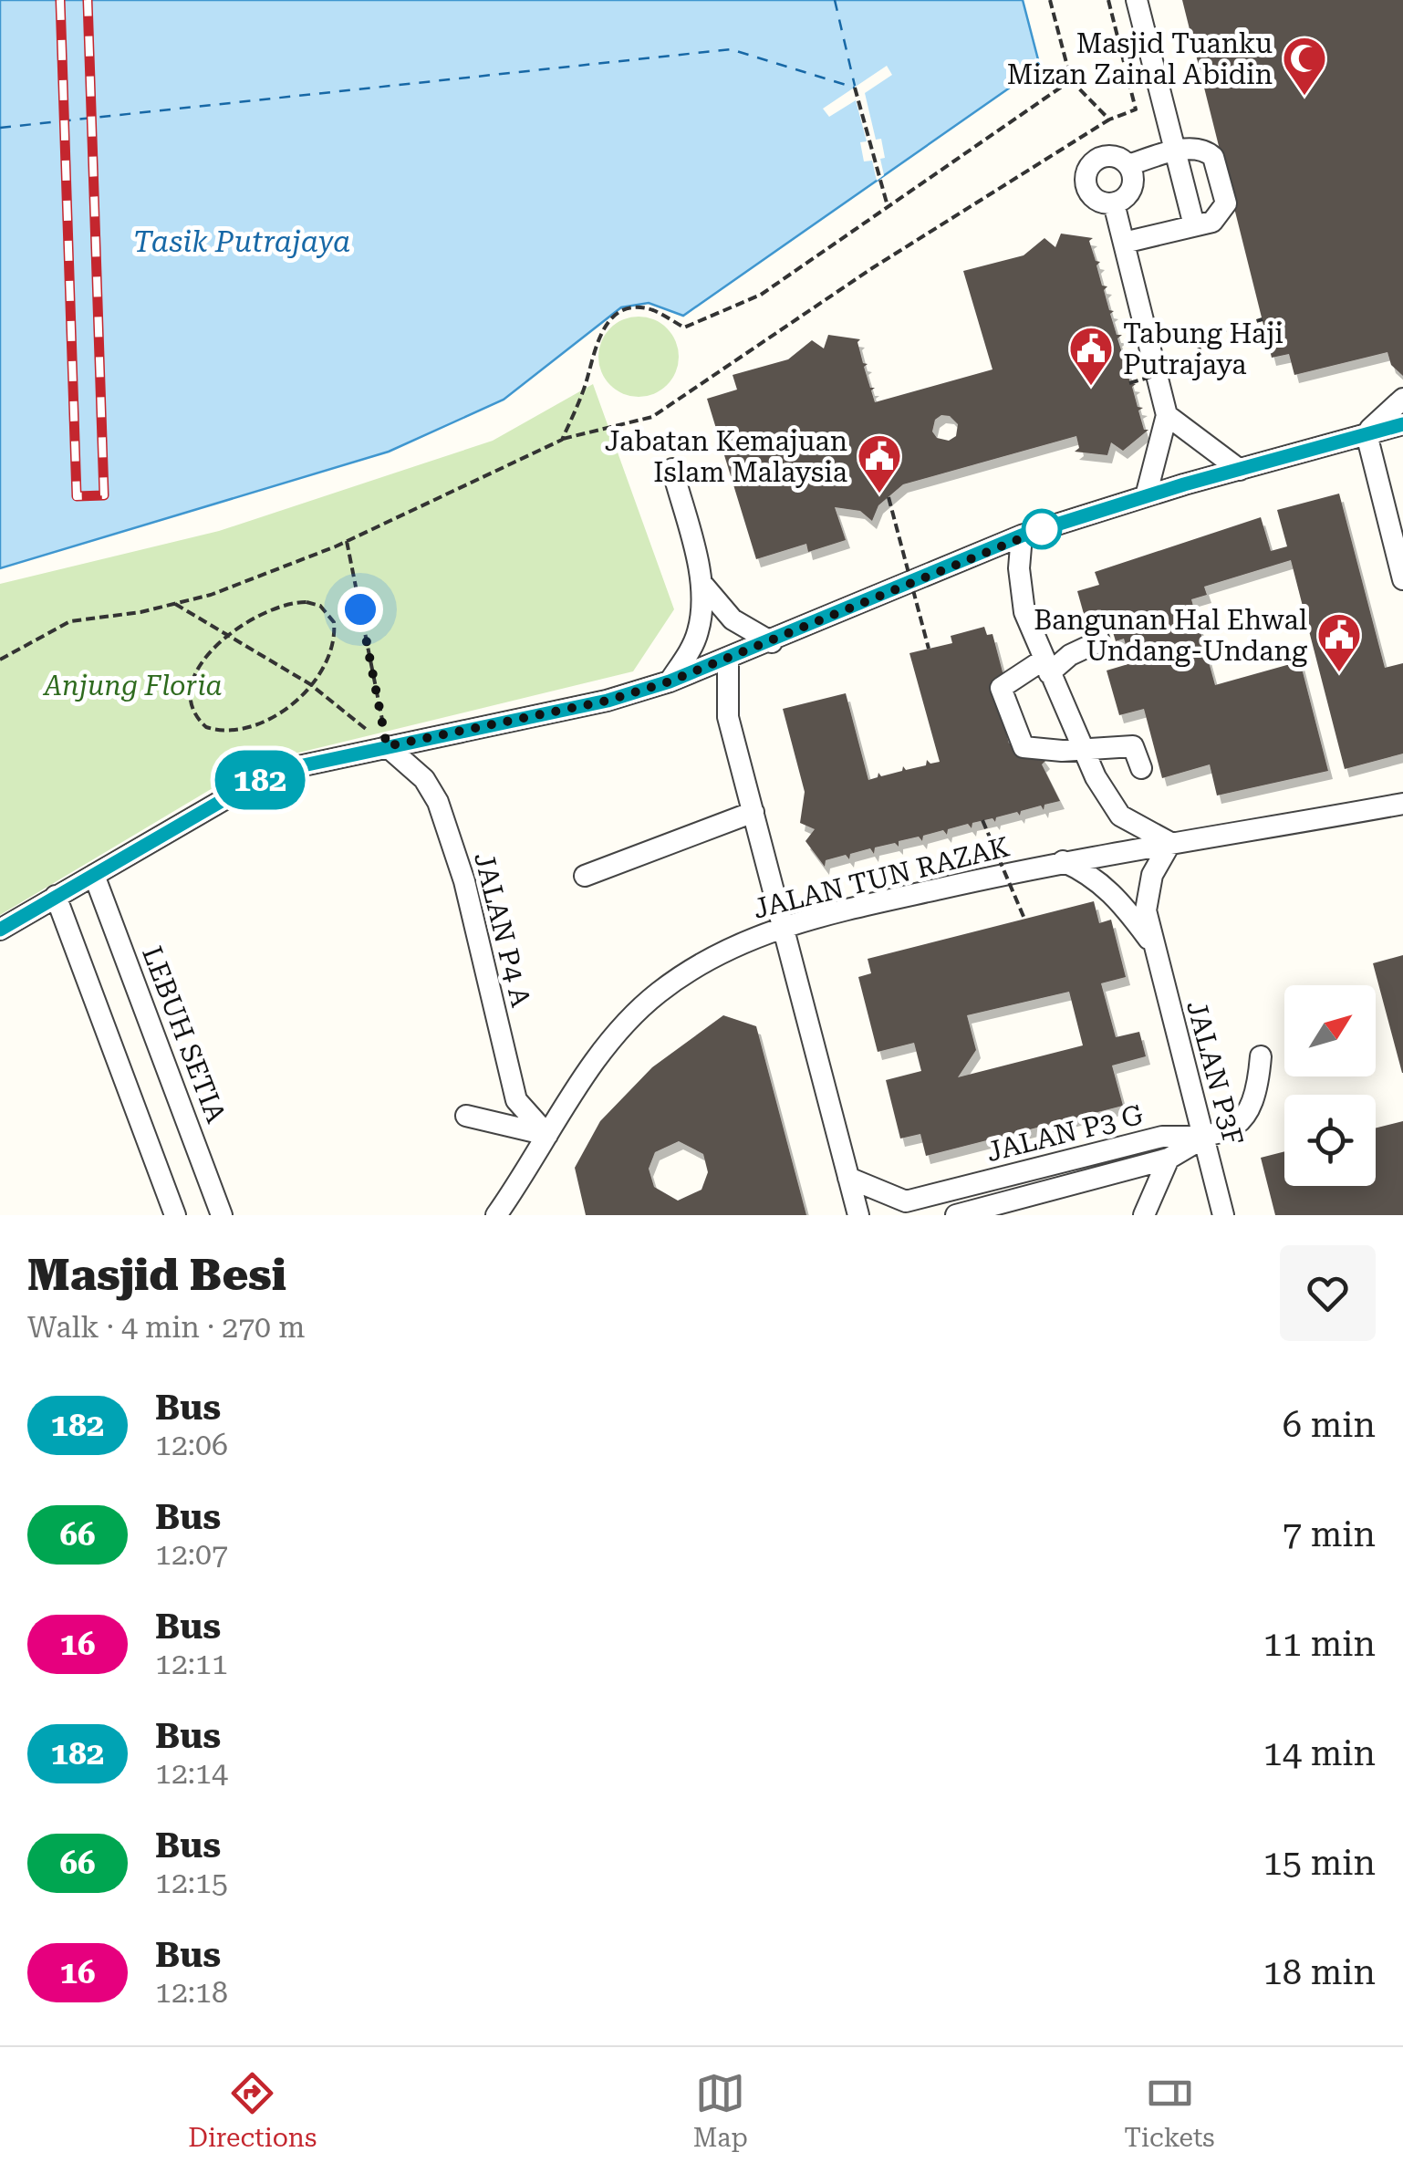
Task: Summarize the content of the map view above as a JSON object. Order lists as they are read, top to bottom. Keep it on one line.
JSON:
{"streets":{"street":["JALAN TUN RAZAK","JALAN P4 A","LEBUH SETIA","JALAN P3F","JALAN P3 G"]},"crossings":[["JALAN TUN RAZAK","JALAN P4 A"],["JALAN TUN RAZAK","JALAN P3F"],["JALAN P3F","JALAN P3 G"]],"water":["Tasik Putrajaya"],"parks":["Anjung Floria"],"places":{"mosque":["Masjid Tuanku Mizan Zainal Abidin"],"public building":["Tabung Haji Putrajaya","Jabatan Kemajuan Islam Malaysia","Bangunan Hal Ehwal Undang-Undang"]},"lines":["bus line 182"],"north":"top right","page":{"on_map":"182","heading":["Masjid Besi","Walk · 4 min · 270 m"],"list":[{"mark":"182","name":"Bus","note":"12:06","value":"6 min"},{"mark":"66","name":"Bus","note":"12:07","value":"7 min"},{"mark":"16","name":"Bus","note":"12:11","value":"11 min"},{"mark":"182","name":"Bus","note":"12:14","value":"14 min"},{"mark":"66","name":"Bus","note":"12:15","value":"15 min"},{"mark":"16","name":"Bus","note":"12:18","value":"18 min"}],"tabs":["Directions","Map","Tickets"]}}
